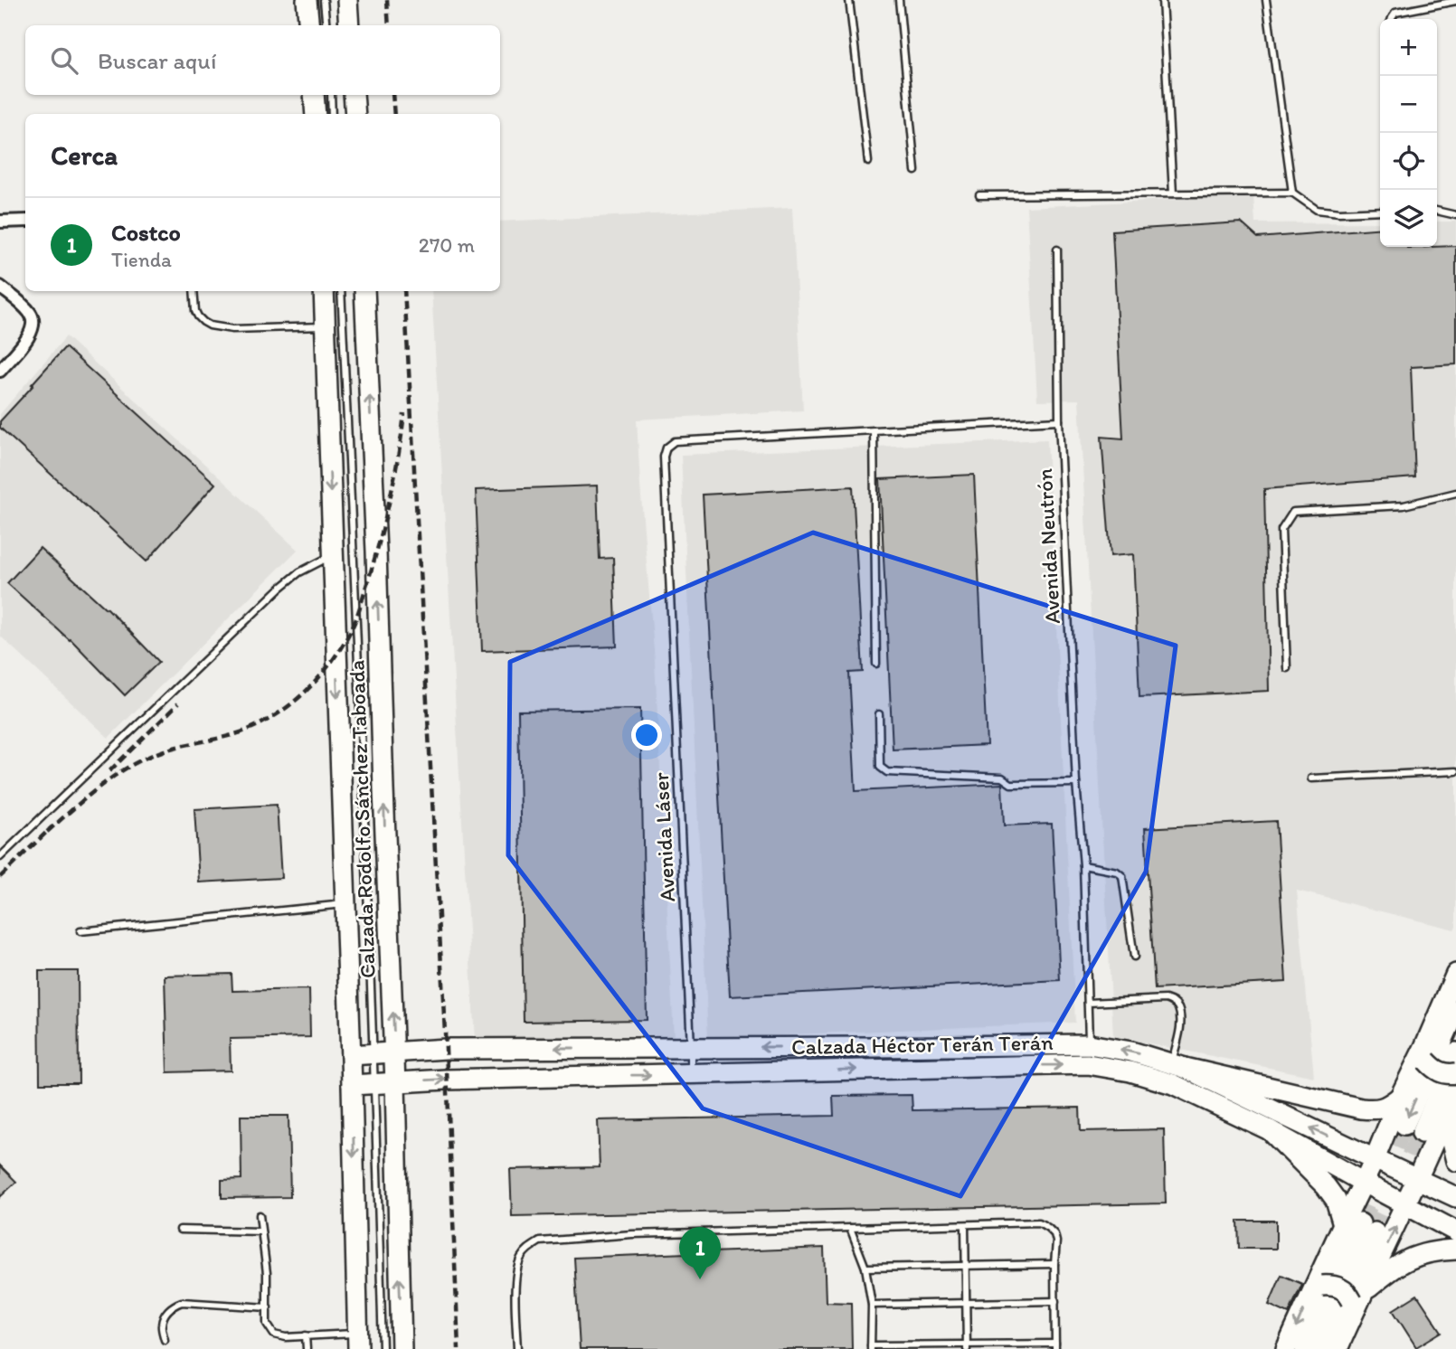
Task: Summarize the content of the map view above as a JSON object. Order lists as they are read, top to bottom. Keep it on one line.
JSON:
{"streets":{"main road":["Calzada Rodolfo Sánchez Taboada","Calzada Héctor Terán Terán"],"lane":["Avenida Neutrón","Avenida Láser"]},"crossings":[["Avenida Neutrón","Calzada Héctor Terán Terán"],["Calzada Rodolfo Sánchez Taboada","Calzada Héctor Terán Terán"],["Avenida Láser","Calzada Héctor Terán Terán"]],"page":{"map_buttons":["+","−"],"search":"Buscar aquí","heading":"Cerca","list":[{"mark":"1","name":"Costco","note":"Tienda","value":"270 m"}],"pins":"1"}}
